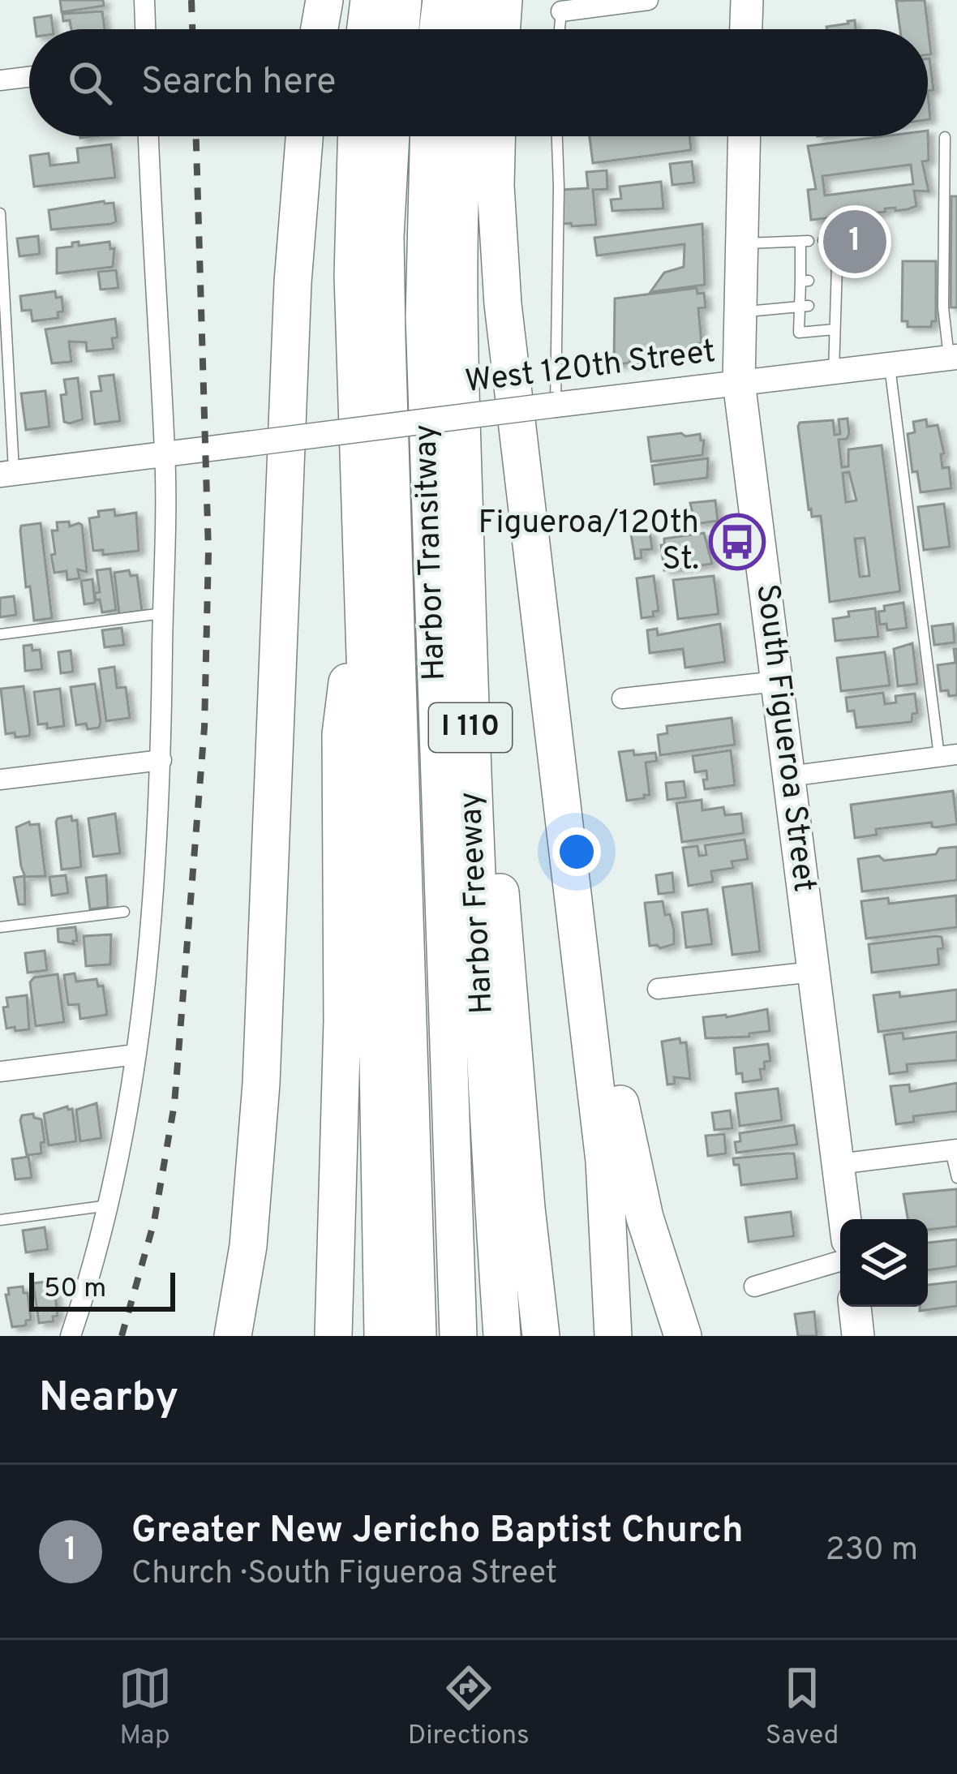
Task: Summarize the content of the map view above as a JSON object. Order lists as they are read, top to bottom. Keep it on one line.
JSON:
{"streets":{"highway":["Harbor Transitway","I 110","Harbor Freeway"],"main road":["South Figueroa Street"],"street":["West 120th Street"]},"crossings":[["West 120th Street","South Figueroa Street"]],"places":{"bus stop":["Figueroa/120th St."]},"scale_bar":"50 m","page":{"search":"Search here","pins":"1","scale":"50 m","heading":"Nearby","list":[{"mark":"1","name":"Greater New Jericho Baptist Church","note":"Church · South Figueroa Street","value":"230 m"}],"nav":["Map","Directions","Saved"]}}
